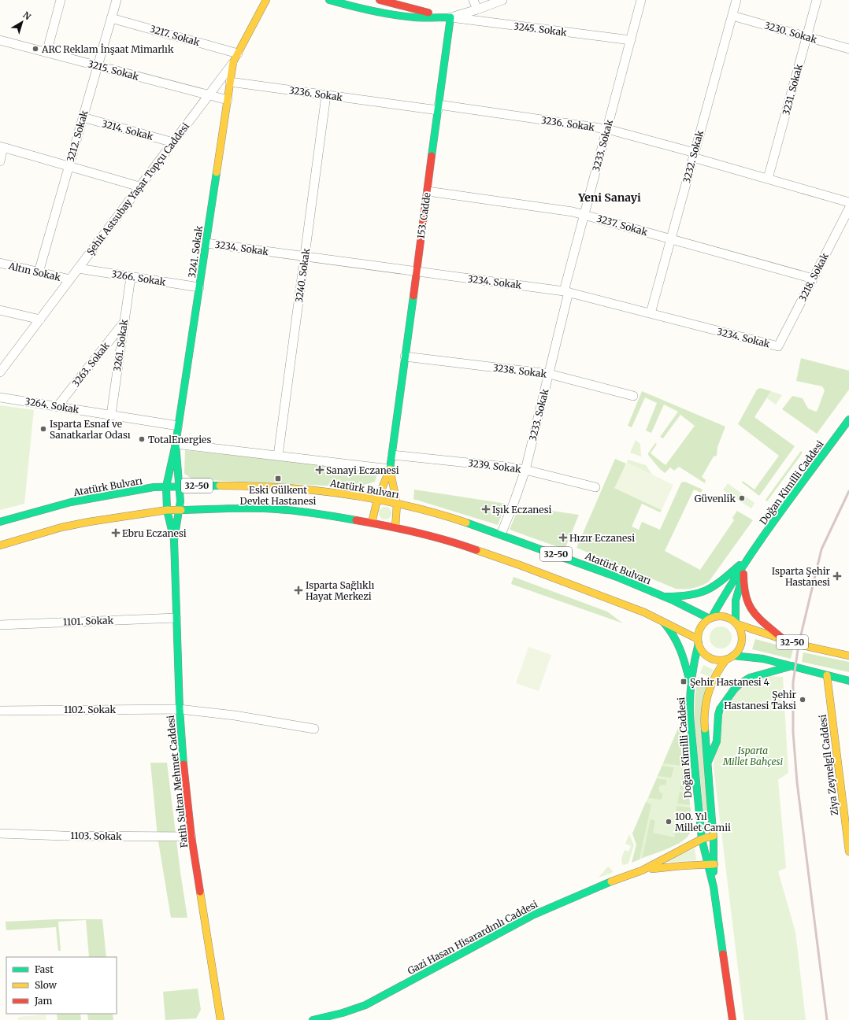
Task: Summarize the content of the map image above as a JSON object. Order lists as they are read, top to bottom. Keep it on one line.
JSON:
{"streets":{"main road":["Şehit Astsubay Yaşar Topçu Caddesi","153. Cadde","3241. Sokak","Doğan Kimilli Caddesi","32-50","Atatürk Bulvarı","Ziya Zeynelgil Caddesi","Fatih Sultan Mehmet Caddesi","Gazi Hasan Hisarardınlı Caddesi"],"street":["3245. Sokak","3230. Sokak","3217. Sokak","3215. Sokak","3231. Sokak","3236. Sokak","3214. Sokak","3212. Sokak","3233. Sokak","3232. Sokak","3237. Sokak","3234. Sokak","Altın Sokak","3240. Sokak","3218. Sokak","3266. Sokak","3261. Sokak","3263. Sokak","3238. Sokak","3264. Sokak","3239. Sokak","1101. Sokak","1102. Sokak","1103. Sokak"]},"crossings":[["3245. Sokak","3233. Sokak"],["3245. Sokak","153. Cadde"],["3230. Sokak","3231. Sokak"],["3230. Sokak","3232. Sokak"],["3217. Sokak","3212. Sokak"],["3217. Sokak","Şehit Astsubay Yaşar Topçu Caddesi"],["3215. Sokak","3212. Sokak"],["3215. Sokak","Şehit Astsubay Yaşar Topçu Caddesi"],["3215. Sokak","3241. Sokak"],["3231. Sokak","3236. Sokak"],["3236. Sokak","3233. Sokak"],["3236. Sokak","3232. Sokak"],["3236. Sokak","153. Cadde"],["3236. Sokak","3241. Sokak"],["3236. Sokak","3240. Sokak"],["3214. Sokak","3212. Sokak"],["3214. Sokak","Şehit Astsubay Yaşar Topçu Caddesi"],["3212. Sokak","Altın Sokak"],["3233. Sokak","3237. Sokak"],["3233. Sokak","3234. Sokak"],["3233. Sokak","3238. Sokak"],["3233. Sokak","3239. Sokak"],["3233. Sokak","Atatürk Bulvarı"],["3232. Sokak","3237. Sokak"],["3232. Sokak","3234. Sokak"],["Şehit Astsubay Yaşar Topçu Caddesi","3241. Sokak"],["Şehit Astsubay Yaşar Topçu Caddesi","Altın Sokak"],["Şehit Astsubay Yaşar Topçu Caddesi","3266. Sokak"],["153. Cadde","3237. Sokak"],["153. Cadde","3234. Sokak"],["153. Cadde","3238. Sokak"],["153. Cadde","3239. Sokak"],["3237. Sokak","3218. Sokak"],["3234. Sokak","3241. Sokak"],["3234. Sokak","3240. Sokak"],["3234. Sokak","3218. Sokak"],["3241. Sokak","3266. Sokak"],["3241. Sokak","3264. Sokak"],["3241. Sokak","32-50"],["3241. Sokak","Atatürk Bulvarı"],["3241. Sokak","Fatih Sultan Mehmet Caddesi"],["3266. Sokak","3261. Sokak"],["3261. Sokak","3263. Sokak"],["3261. Sokak","3264. Sokak"],["3263. Sokak","3264. Sokak"],["Doğan Kimilli Caddesi","32-50"],["Doğan Kimilli Caddesi","Atatürk Bulvarı"],["Doğan Kimilli Caddesi","Gazi Hasan Hisarardınlı Caddesi"],["32-50","Atatürk Bulvarı"],["32-50","Ziya Zeynelgil Caddesi"],["1101. Sokak","Fatih Sultan Mehmet Caddesi"],["1102. Sokak","Fatih Sultan Mehmet Caddesi"],["Fatih Sultan Mehmet Caddesi","1103. Sokak"]],"districts":["Yeni Sanayi"],"parks":["Isparta Millet Bahçesi"],"places":{"other":["ARC Reklam İnşaat Mimarlık","Isparta Esnaf ve Sanatkarlar Odası","TotalEnergies","Güvenlik","Şehir Hastanesi Taksi","100. Yıl Millet Camii"],"health":["Sanayi Eczanesi","Işık Eczanesi","Ebru Eczanesi","Hızır Eczanesi","Isparta Şehir Hastanesi","Isparta Sağlıklı Hayat Merkezi"],"transit":["Eski Gülkent Devlet Hastanesi","Şehir Hastanesi 4"]},"legend":["Fast","Slow","Jam"],"north":"top right"}
